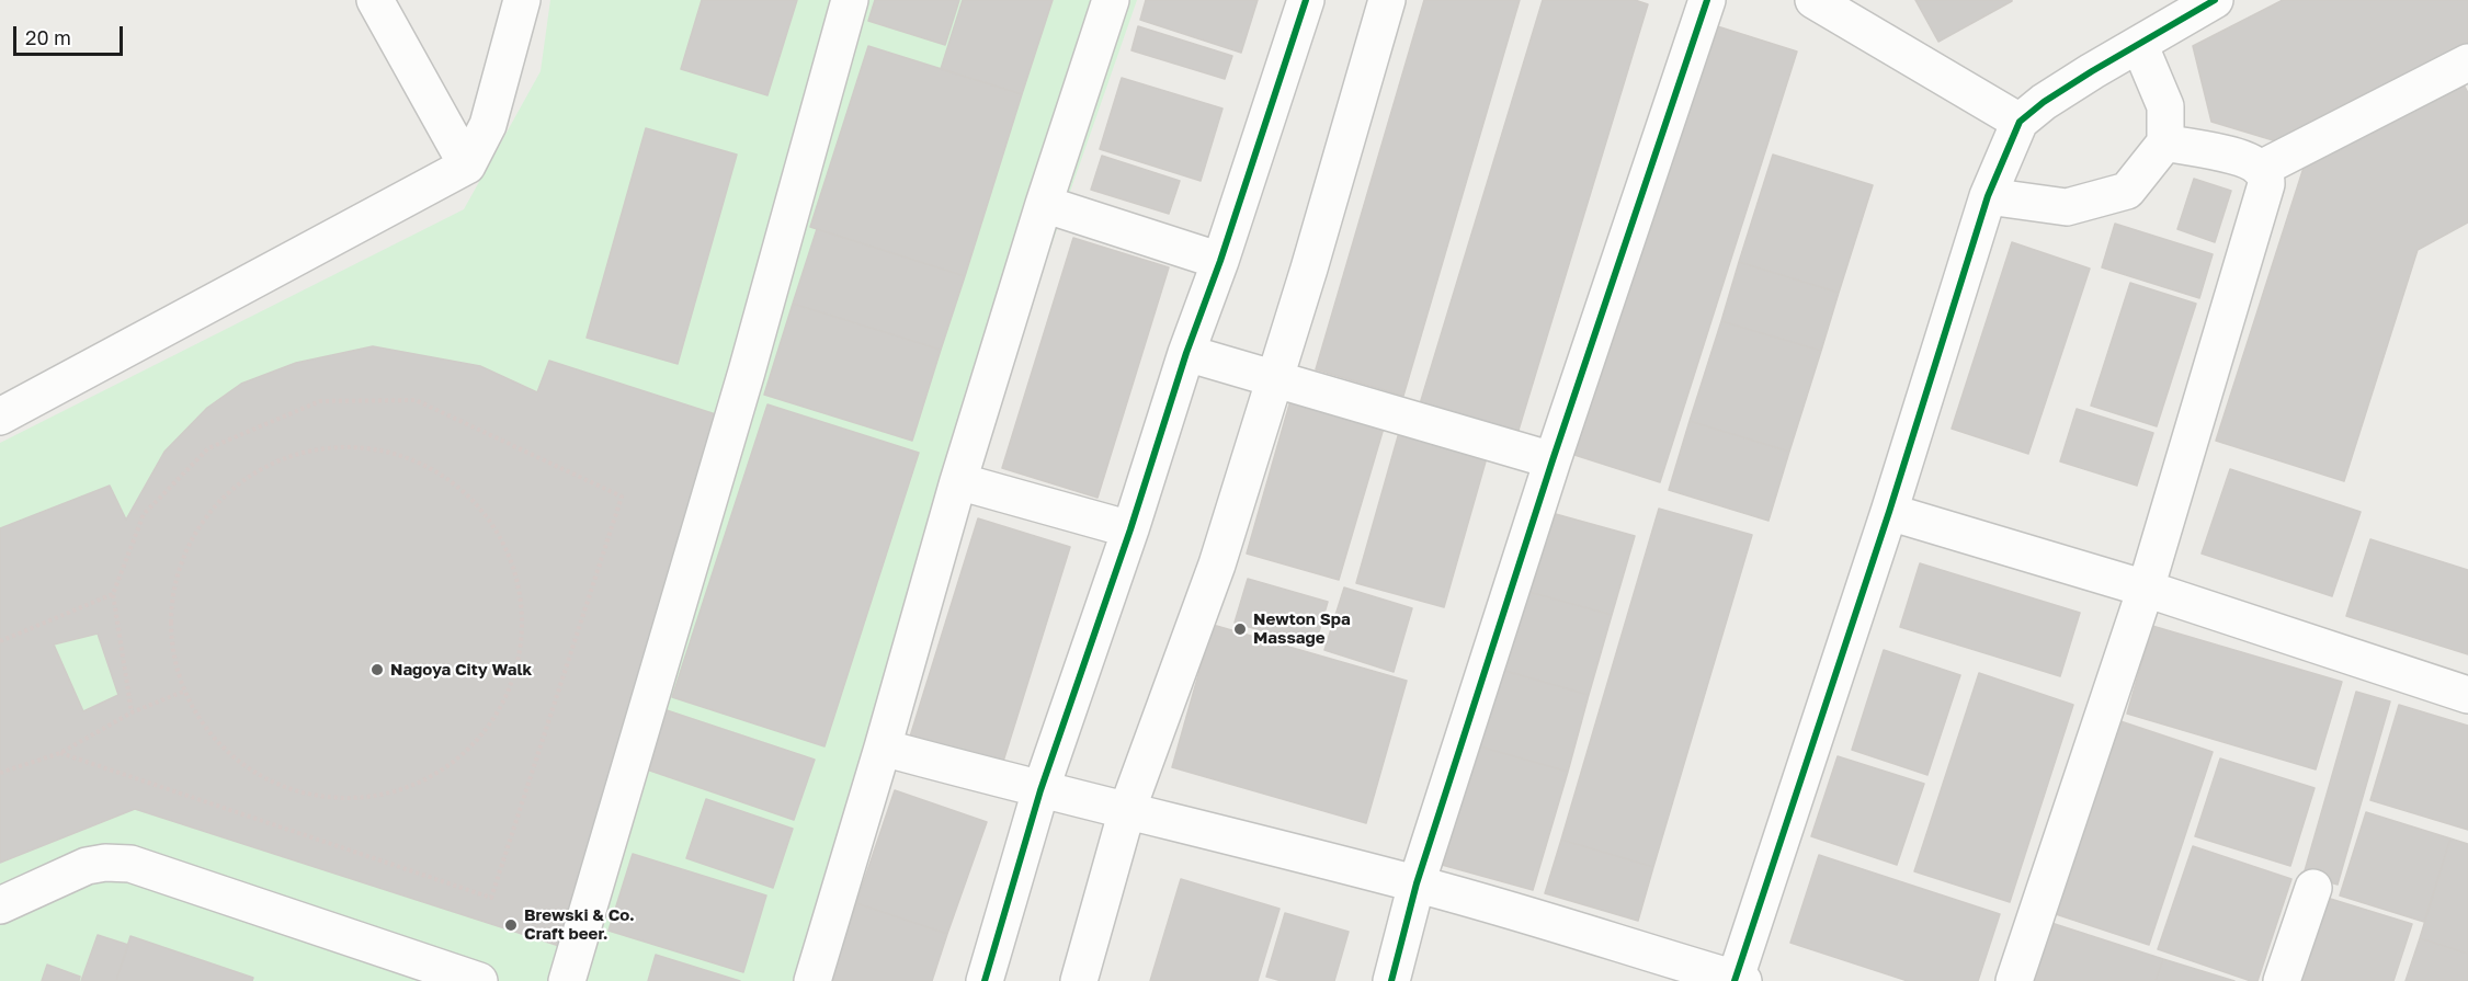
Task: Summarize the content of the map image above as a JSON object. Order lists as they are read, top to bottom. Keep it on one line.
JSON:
{"places":["Newton Spa Massage","Nagoya City Walk","Brewski & Co. Craft beer."],"scale_bar":"20 m"}
